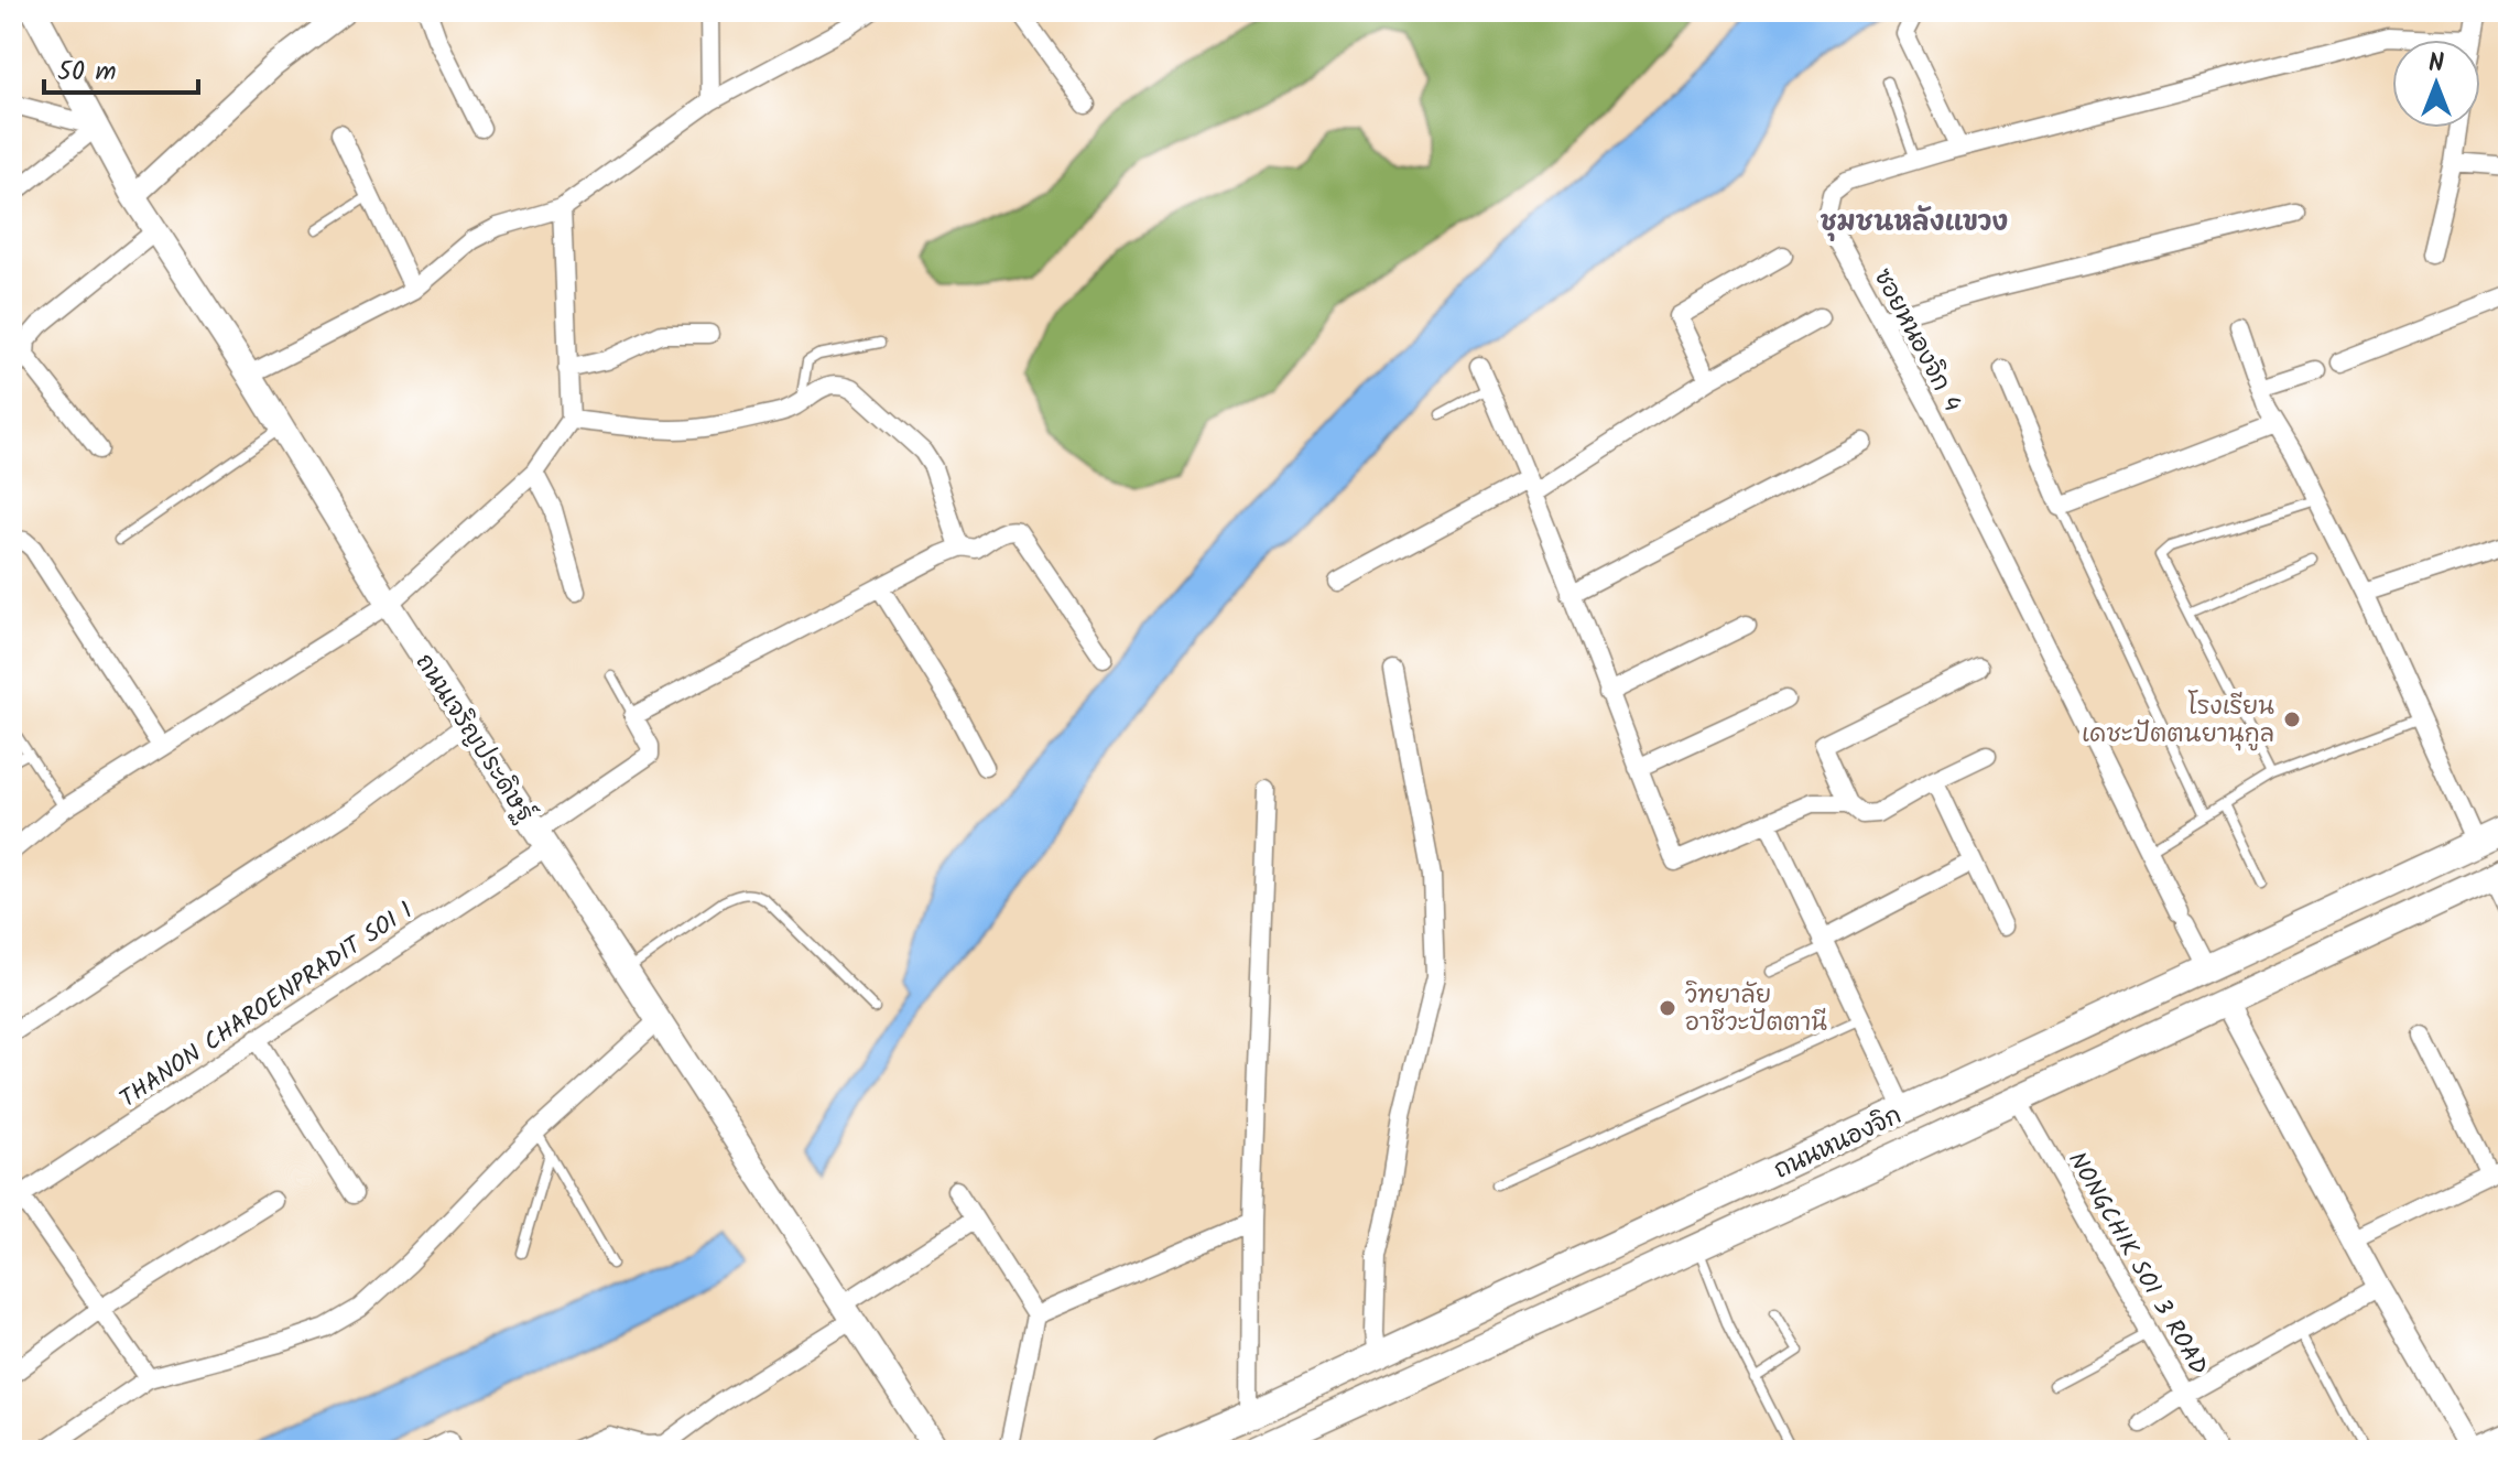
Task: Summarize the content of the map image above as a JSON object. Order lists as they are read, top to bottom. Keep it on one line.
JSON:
{"streets":{"main road":["ถนนเจริญประดิษฐ์","ถนนหนองจิก"],"street":["ซอยหนองจิก 4","THANON CHAROENPRADIT SOI 1","NONGCHIK SOI 3 ROAD"]},"crossings":[["ซอยหนองจิก 4","ถนนหนองจิก"],["ถนนเจริญประดิษฐ์","THANON CHAROENPRADIT SOI 1"],["ถนนหนองจิก","NONGCHIK SOI 3 ROAD"]],"districts":["ชุมชนหลังแขวง"],"places":["โรงเรียน เดชะปัตตนยานุกูล","วิทยาลัย อาชีวะปัตตานี"],"scale_bar":"50 m","north":"top"}
